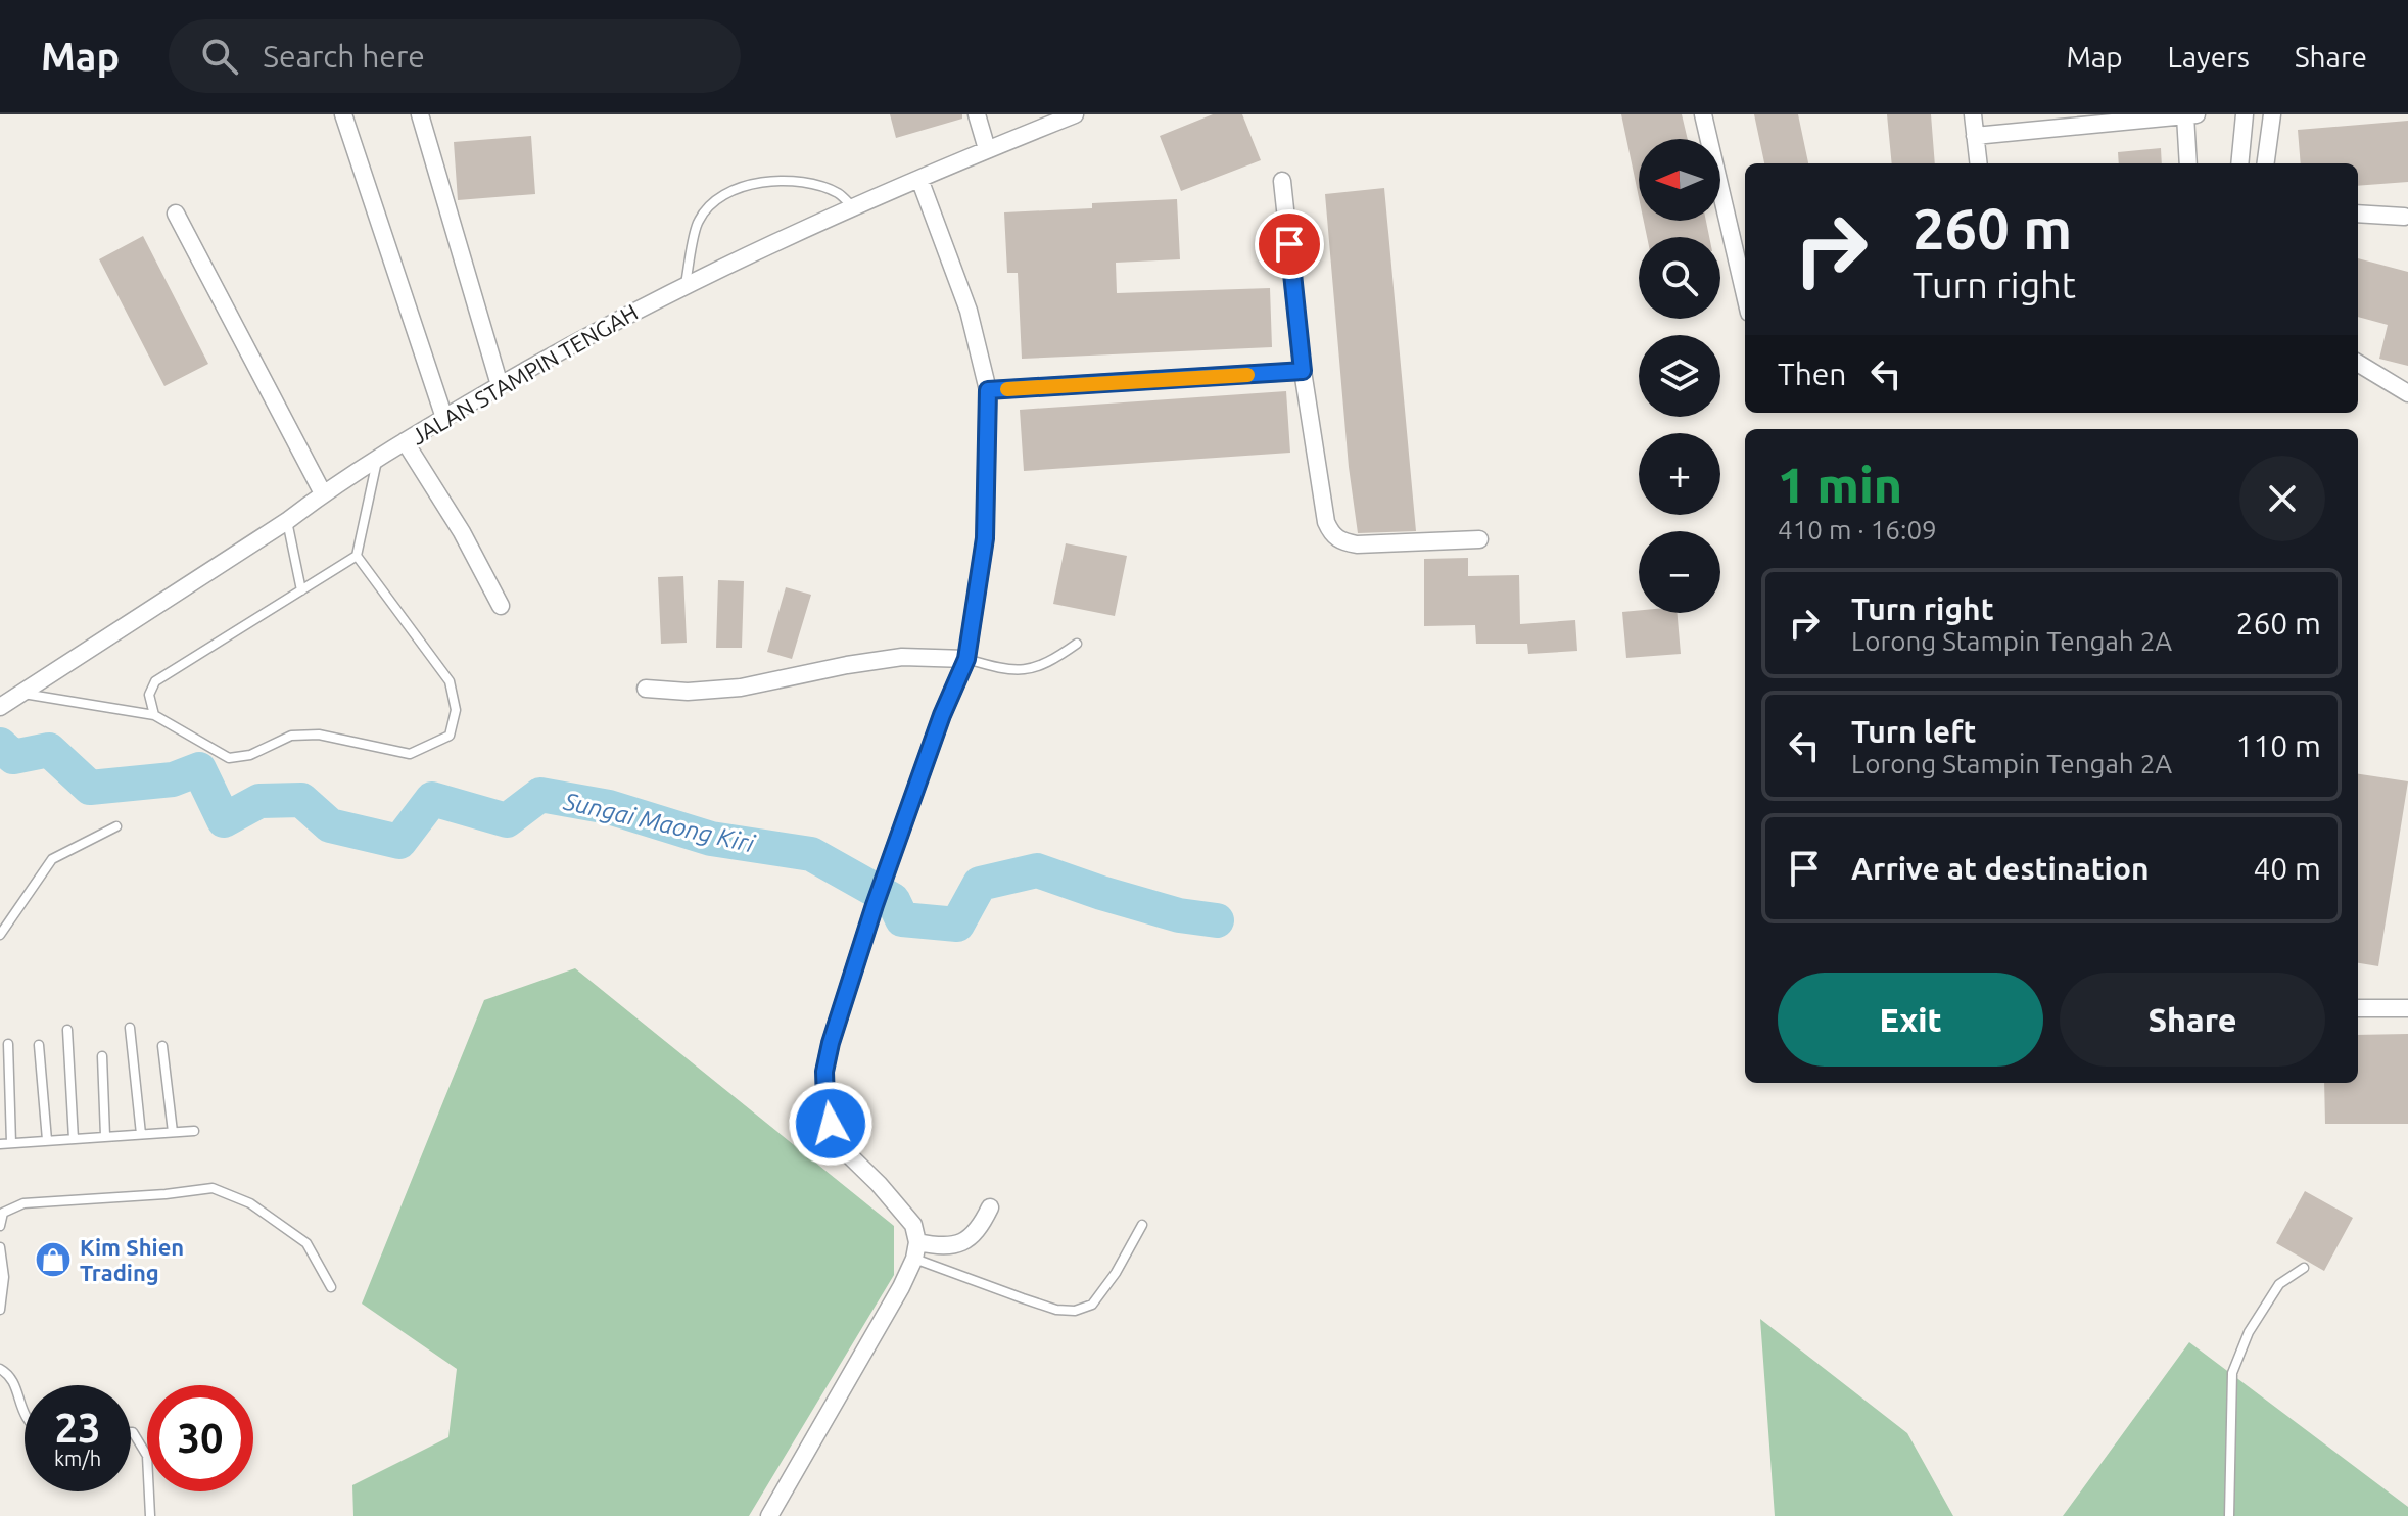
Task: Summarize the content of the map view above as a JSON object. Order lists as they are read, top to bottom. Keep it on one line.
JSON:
{"streets":{"street":["JALAN STAMPIN TENGAH"]},"water":["Sungai Maong Kiri"],"places":{"shop":["Kim Shien Trading"]},"north":"left","page":{"header":"Map","search":"Search here","nav":["Map","Layers","Share"],"map_buttons":["+","−"],"turn":["260 m","Turn right"],"then":"Then","heading":["1 min","410 m · 16:09"],"list":[{"name":"Turn right","note":"Lorong Stampin Tengah 2A","value":"260 m"},{"name":"Turn left","note":"Lorong Stampin Tengah 2A","value":"110 m"},{"name":"Arrive at destination","value":"40 m"}],"buttons":["Exit","Share"],"speed":"23 km/h","limit":"30"}}
